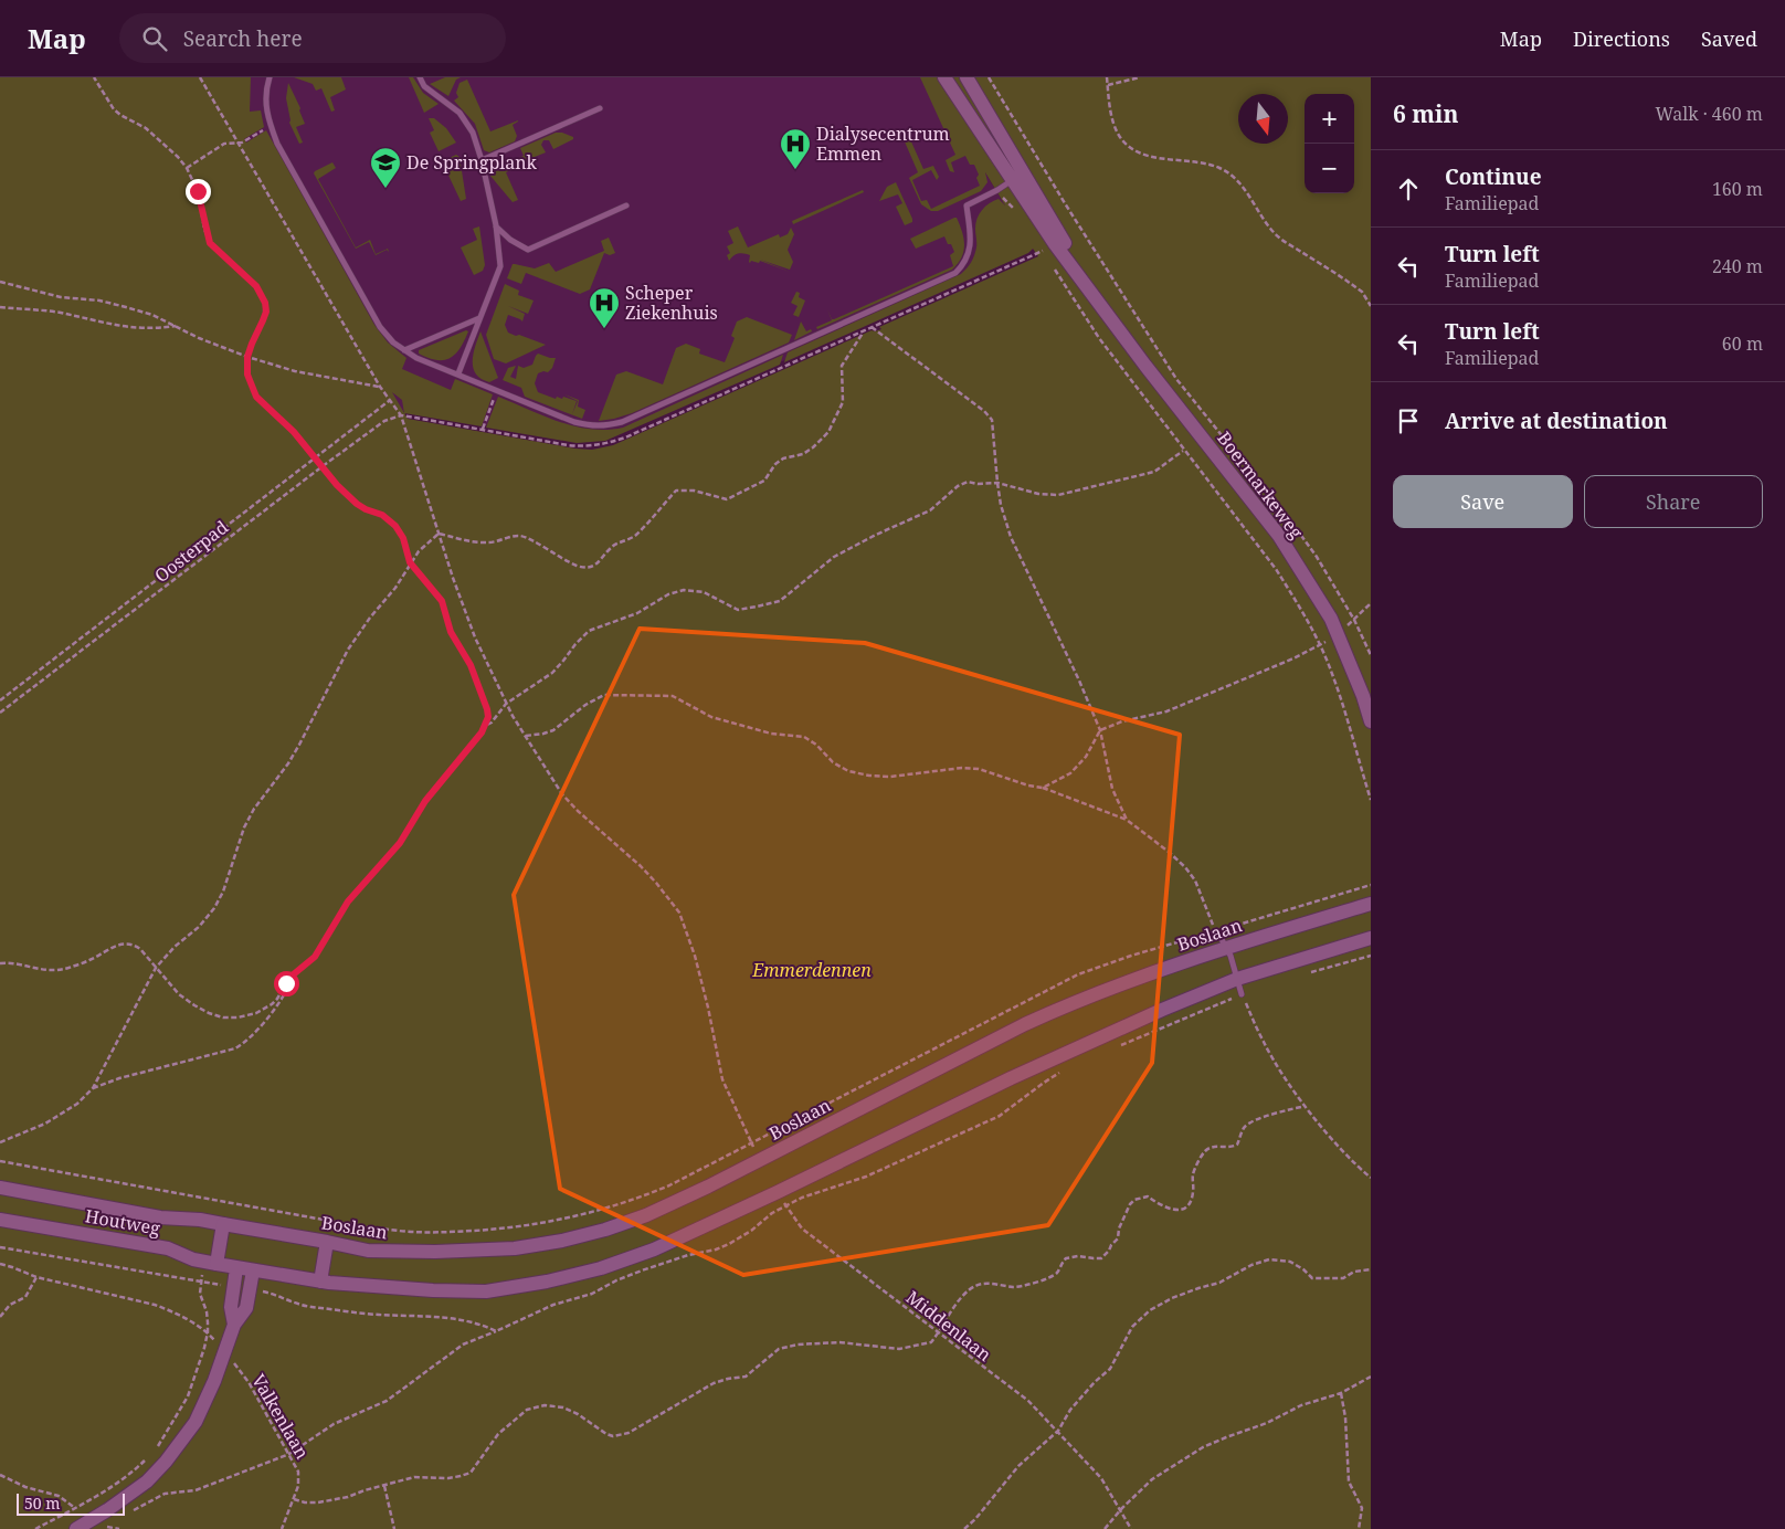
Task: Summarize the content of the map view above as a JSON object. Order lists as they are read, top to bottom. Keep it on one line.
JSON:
{"streets":{"main road":["Boermarkeweg","Boslaan","Houtweg"],"path":["Oosterpad","Middenlaan","Valkenlaan"]},"crossings":[["Boslaan","Houtweg"]],"parks":["Emmerdennen"],"places":{"hospital":["Dialysecentrum Emmen","Scheper Ziekenhuis"],"school or university":["De Springplank"]},"scale_bar":"50 m","north":"bottom","page":{"header":"Map","search":"Search here","nav":["Map","Directions","Saved"],"heading":["6 min","Walk · 460 m"],"map_buttons":["+","−"],"list":[["Continue","Familiepad","160 m"],["Turn left","Familiepad","240 m"],["Turn left","Familiepad","60 m"],"Arrive at destination"],"buttons":["Save","Share"],"scale":"50 m"}}
